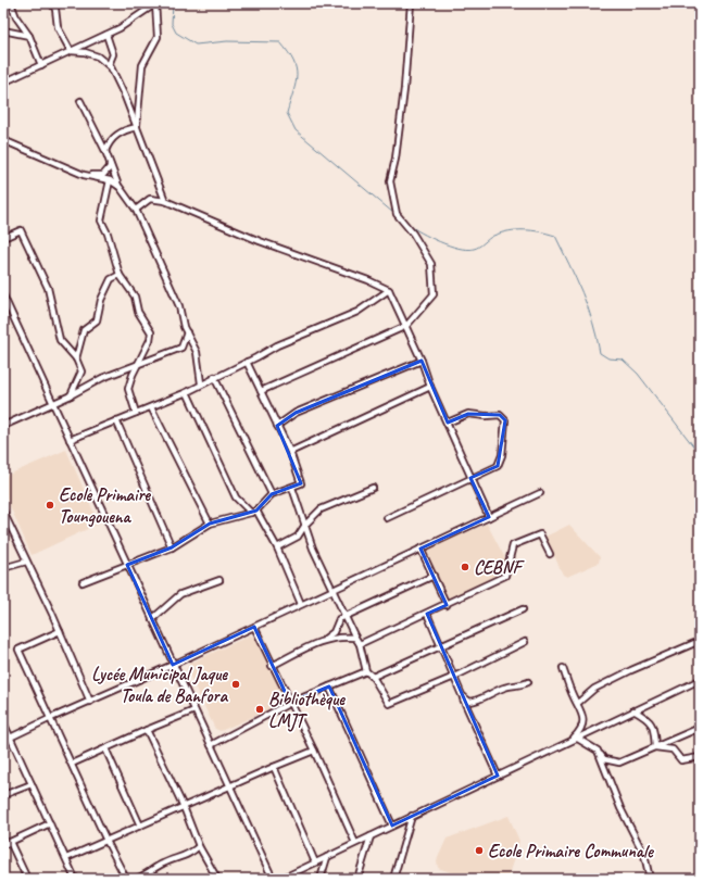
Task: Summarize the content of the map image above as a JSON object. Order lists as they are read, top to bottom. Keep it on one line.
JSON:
{"places":["Ecole Primaire Toungouena","CEBNF","Lycée Municipal Jaque Toula de Banfora","Bibliothèque LMJT","Ecole Primaire Communale"]}
